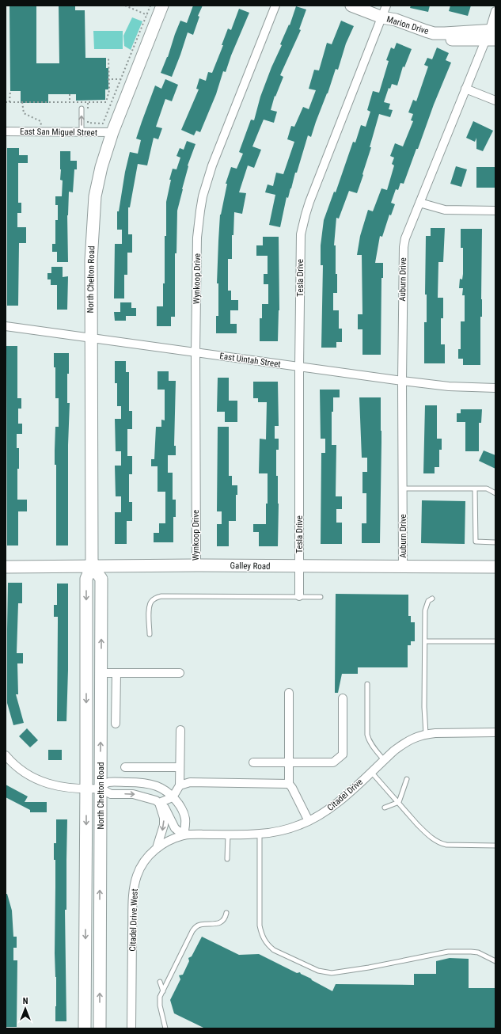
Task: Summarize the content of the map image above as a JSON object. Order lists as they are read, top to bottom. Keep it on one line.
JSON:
{"streets":{"main road":["Marion Drive","North Chelton Road","Galley Road"],"street":["East San Miguel Street","Tesla Drive","Wynkoop Drive","Auburn Drive","East Uintah Street","Citadel Drive","Citadel Drive West"]},"crossings":[["Marion Drive","Tesla Drive"],["Marion Drive","Auburn Drive"],["East San Miguel Street","North Chelton Road"],["Tesla Drive","East Uintah Street"],["Tesla Drive","Galley Road"],["Wynkoop Drive","East Uintah Street"],["Wynkoop Drive","Galley Road"],["North Chelton Road","East Uintah Street"],["North Chelton Road","Galley Road"],["Auburn Drive","East Uintah Street"],["Auburn Drive","Galley Road"],["Citadel Drive","Citadel Drive West"]],"north":"top"}
